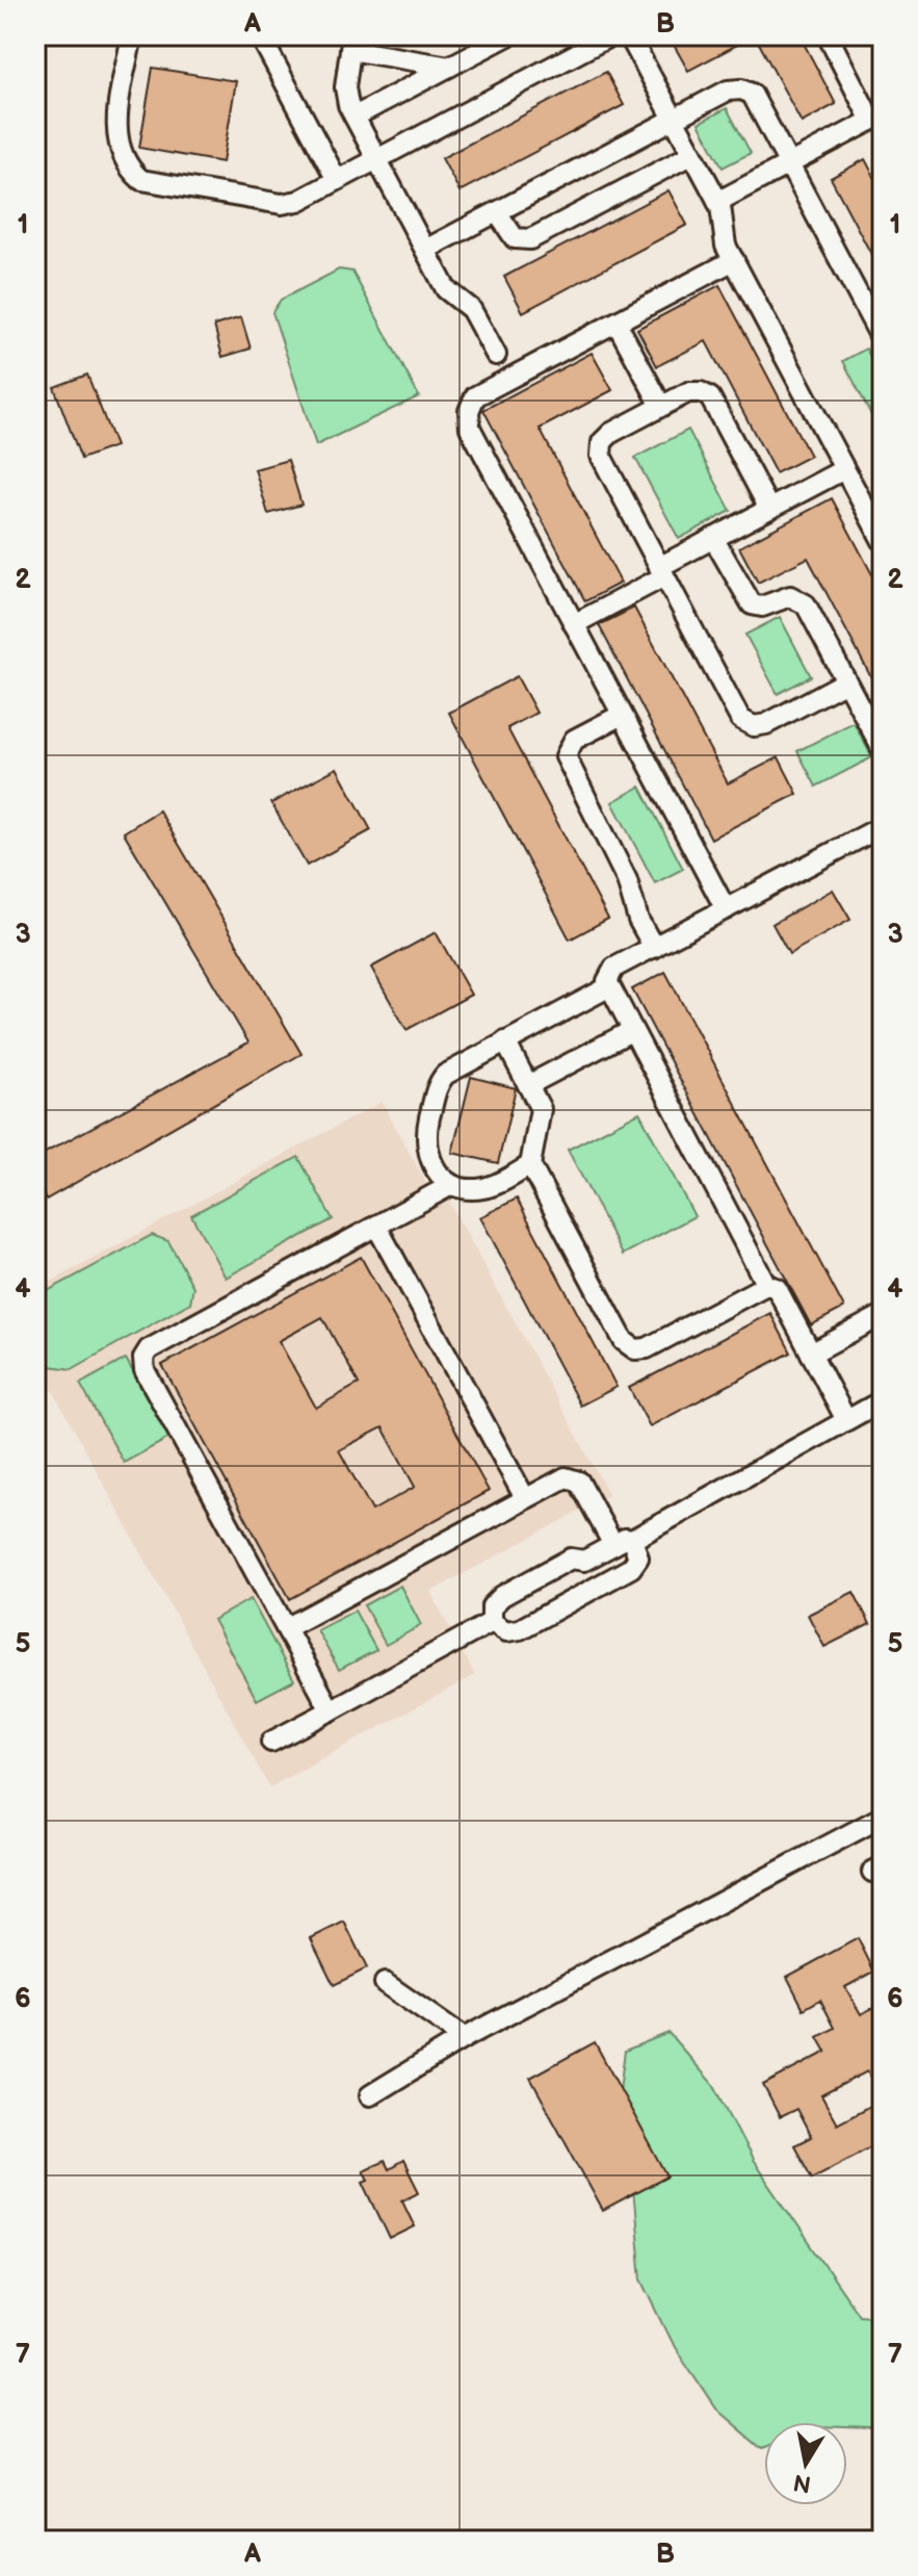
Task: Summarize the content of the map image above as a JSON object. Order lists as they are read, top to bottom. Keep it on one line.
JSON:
{"north":"bottom","grid":{"columns":["A","B"],"rows":["1","2","3","4","5","6","7"]}}
